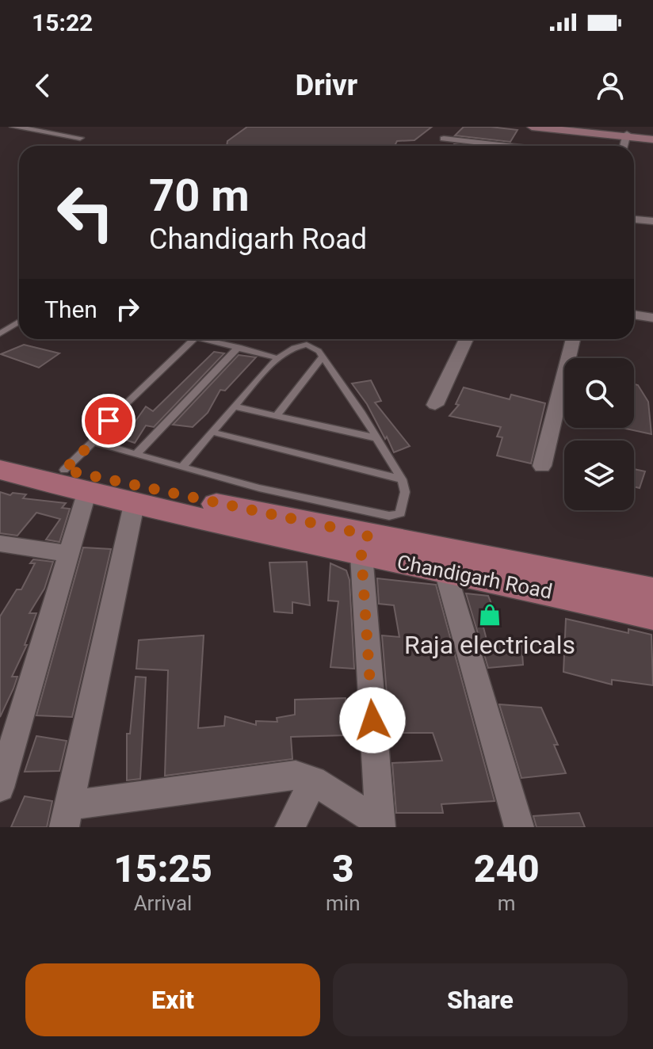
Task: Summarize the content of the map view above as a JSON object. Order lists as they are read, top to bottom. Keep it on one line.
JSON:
{"streets":{"main road":["Chandigarh Road"]},"places":{"shop":["Raja electricals"]},"page":{"status":"15:22","header":"Drivr","turn":["70 m","Chandigarh Road"],"then":"Then","eta":["15:25","Arrival","3","min","240","m"],"buttons":["Exit","Share"]}}
